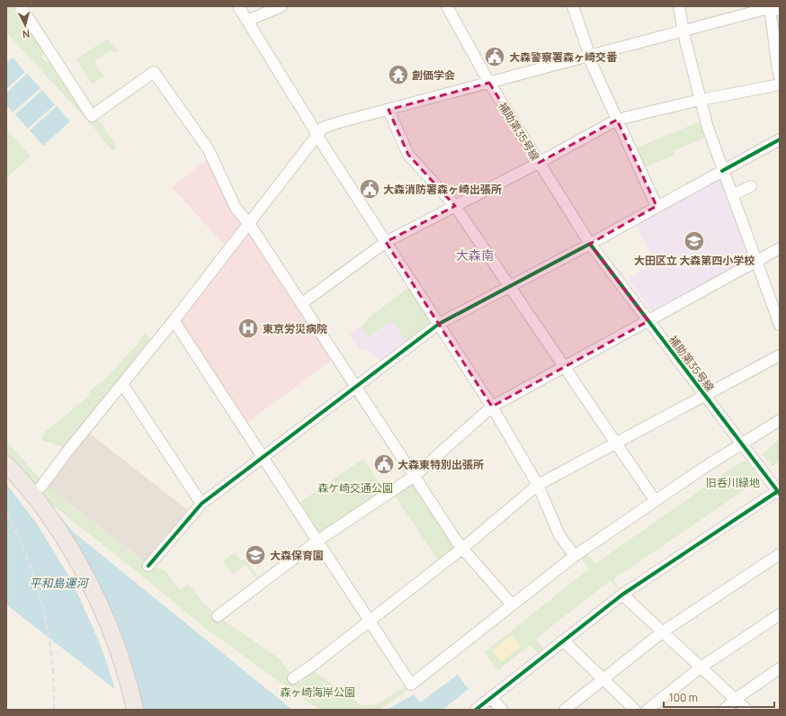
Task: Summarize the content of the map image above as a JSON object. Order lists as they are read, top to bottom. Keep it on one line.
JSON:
{"streets":{"street":["補助第35号線"]},"districts":["大森南"],"water":["平和島運河"],"parks":["旧呑川緑地","森ケ崎交通公園","森ヶ崎海岸公園"],"places":{"public building":["大森警察署森ヶ崎交番","大森消防署森ヶ崎出張所","大森東特別出張所"],"temple":["創価学会"],"school or university":["大田区立 大森第四小学校","大森保育園"],"hospital":["東京労災病院"]},"scale_bar":"100 m","north":"bottom"}
